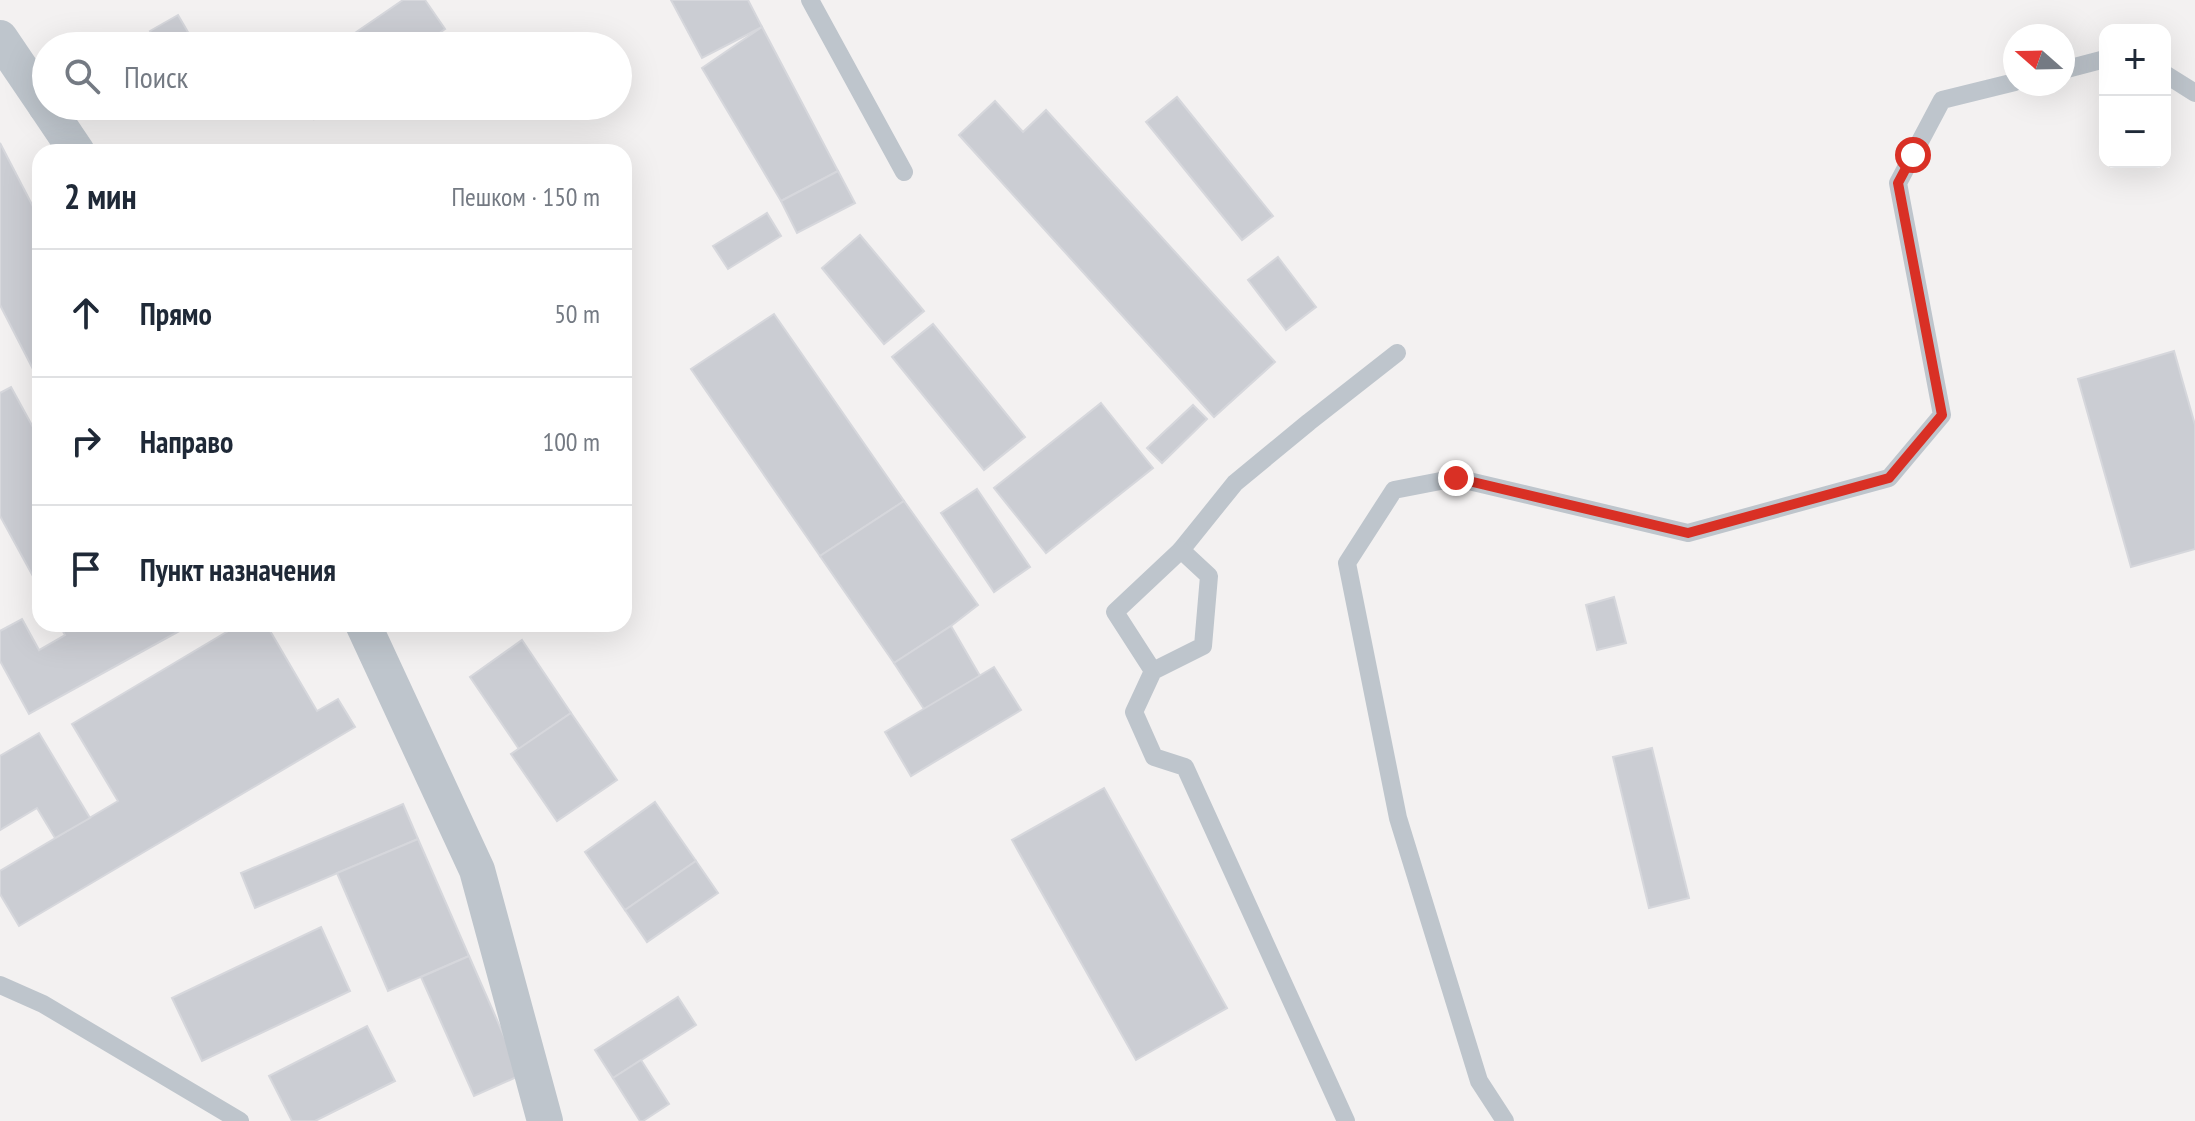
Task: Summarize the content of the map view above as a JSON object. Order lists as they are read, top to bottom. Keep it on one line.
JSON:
{"north":"left","page":{"map_buttons":["+","−"],"search":"Поиск","heading":["2 мин","Пешком · 150 m"],"list":[["Прямо","50 m"],["Направо","100 m"],"Пункт назначения"]}}
